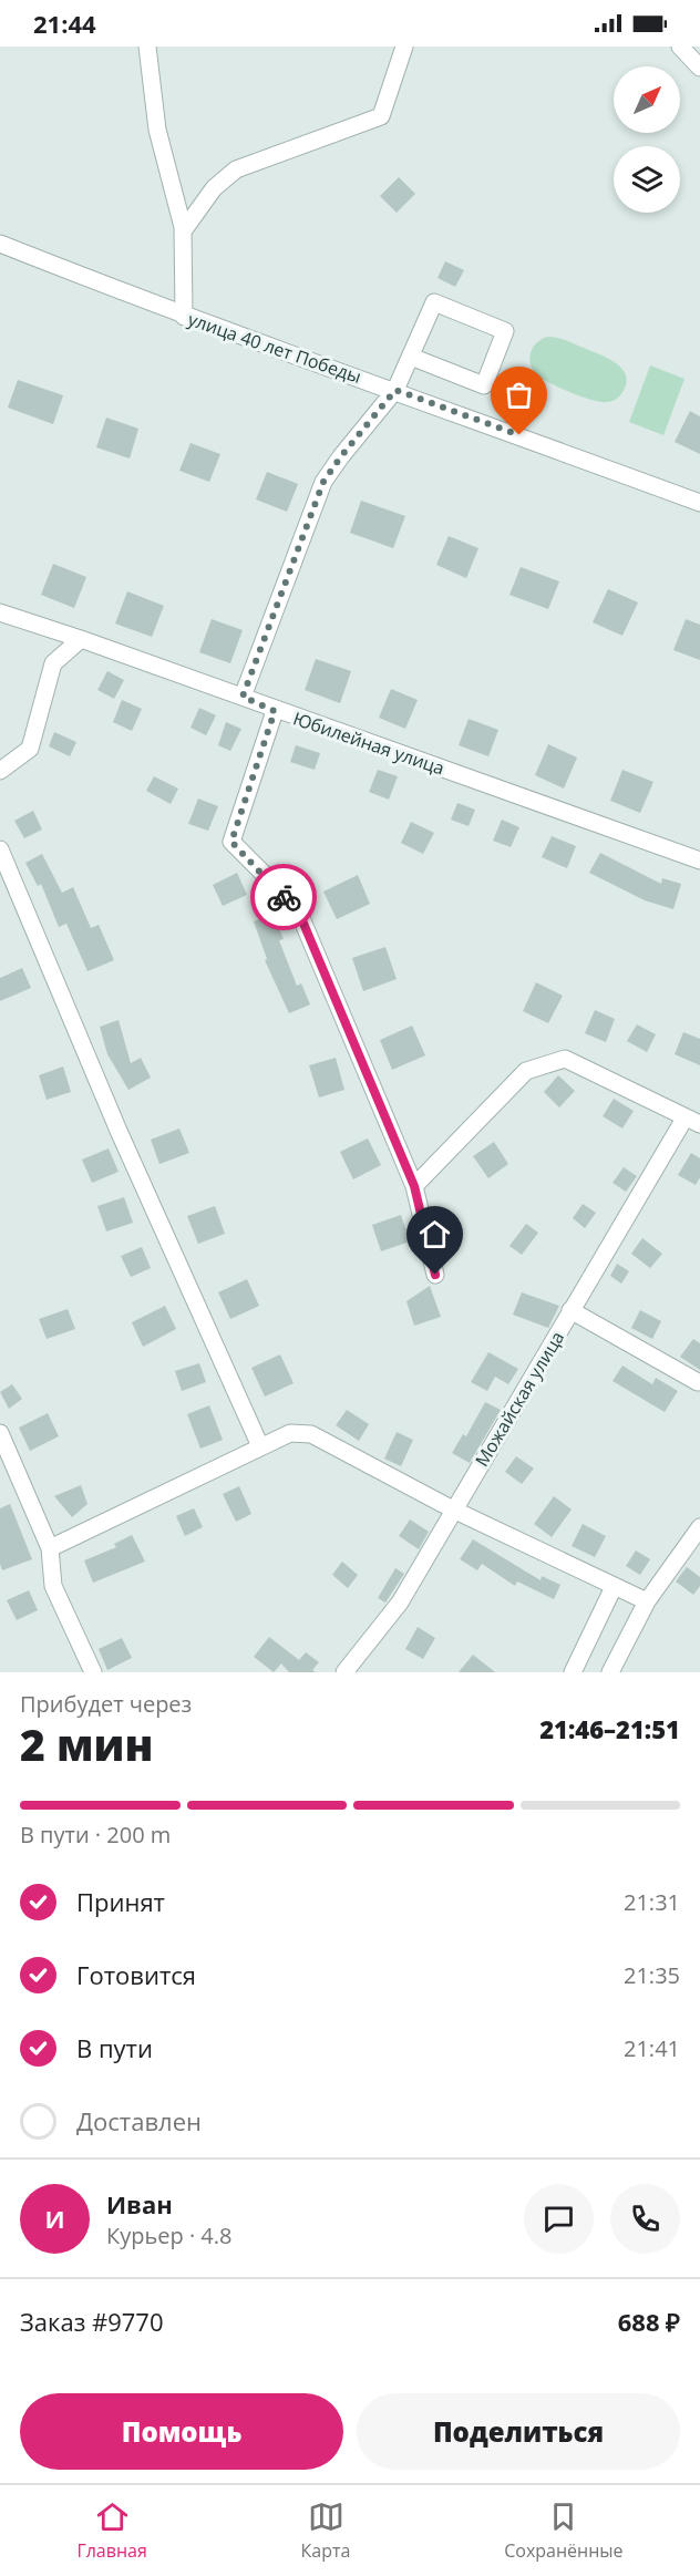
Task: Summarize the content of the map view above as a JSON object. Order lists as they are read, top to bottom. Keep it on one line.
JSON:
{"streets":{"street":["улица 40 лет Победы","Юбилейная улица","Можайская улица"]},"north":"top right","page":{"status":"21:44","heading":["2 мин","Прибудет через","21:46–21:51"],"panel":["Иван","Курьер · 4.8","Заказ #9770","688 ₽"],"bar":"В пути · 200 m","list":[["Принят","21:31"],["Готовится","21:35"],["В пути","21:41"],"Доставлен"],"round":"И","buttons":["Помощь","Поделиться"],"tabs":["Главная","Карта","Сохранённые"]}}
